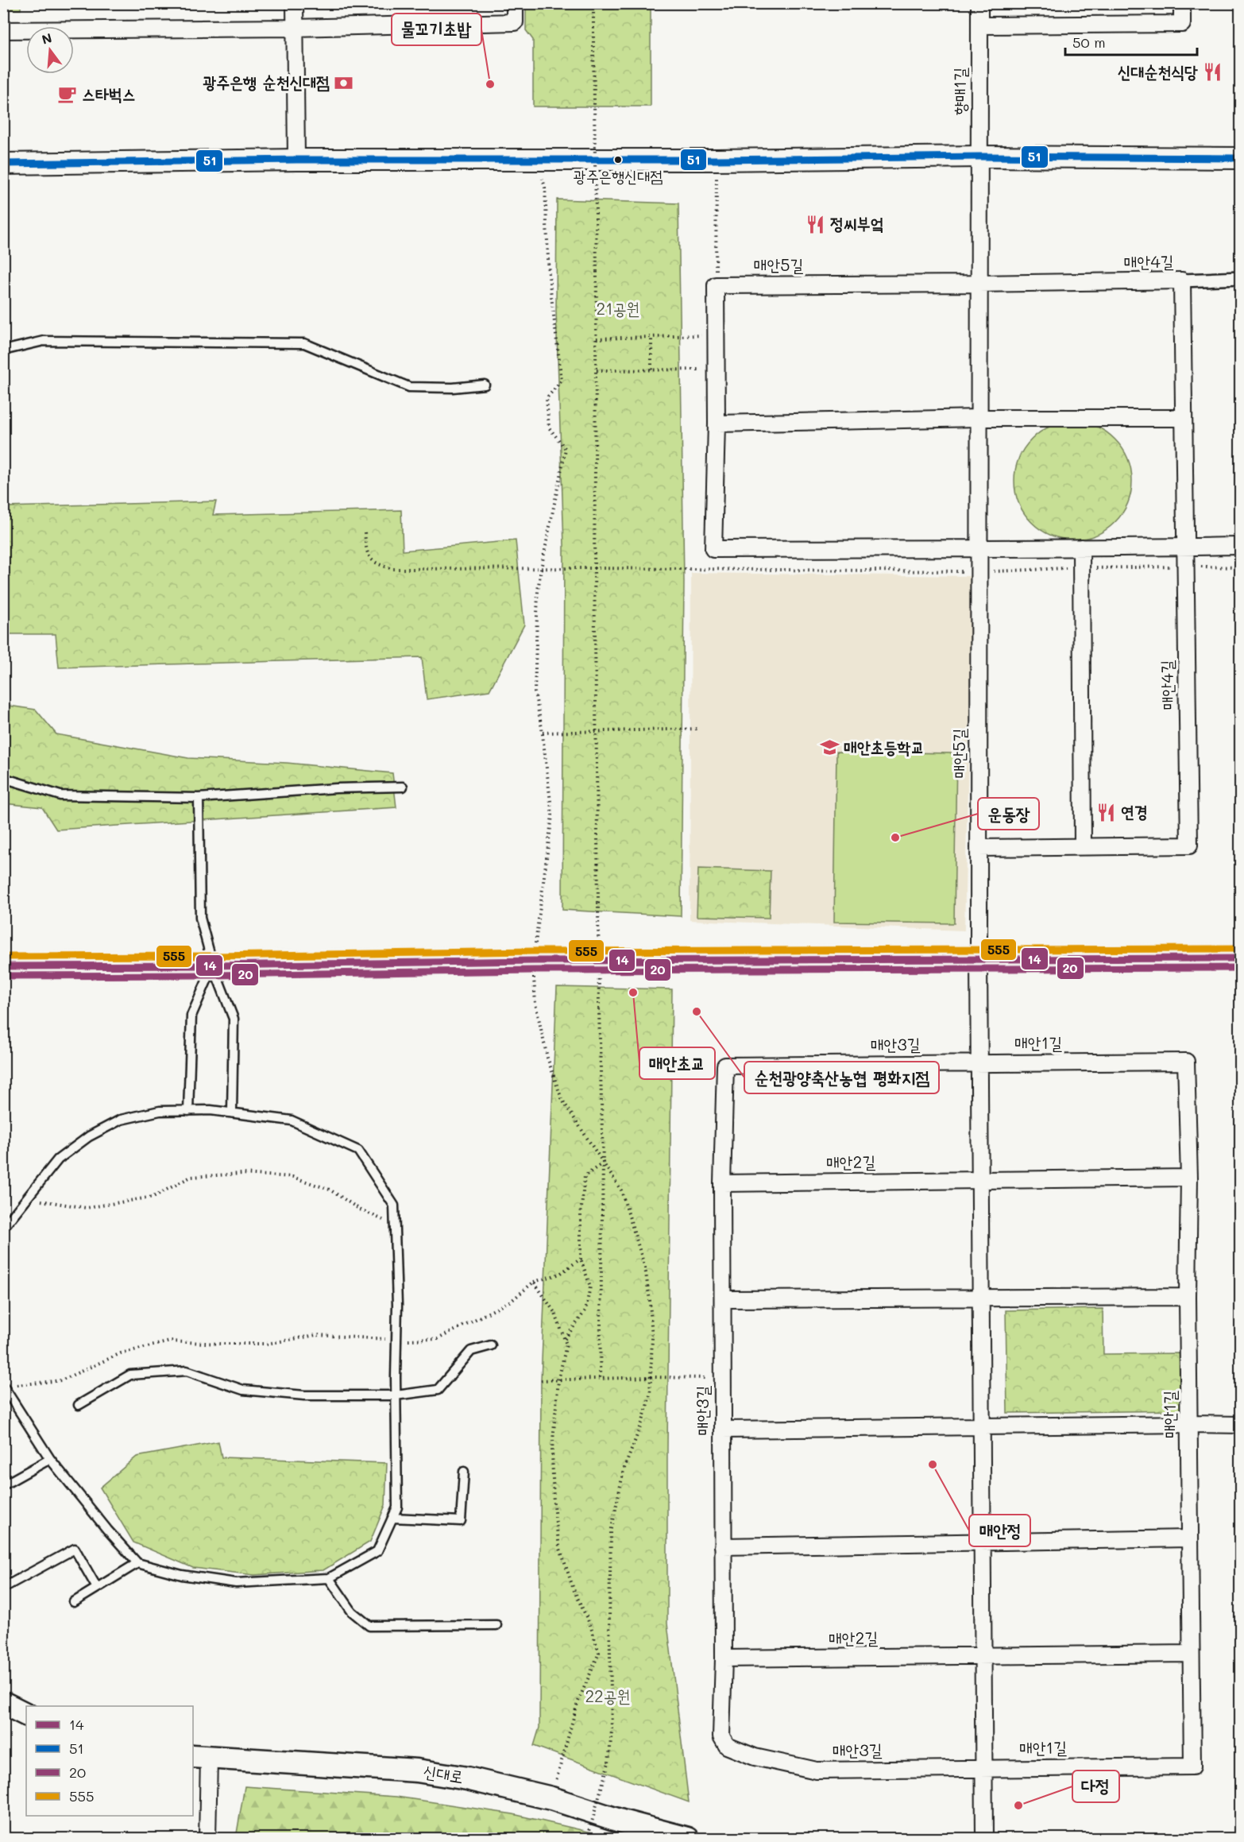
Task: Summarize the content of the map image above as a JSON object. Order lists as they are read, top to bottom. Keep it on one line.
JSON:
{"streets":{"main road":["신대로"],"street":["향매1길","매안4길","매안5길","매안1길","매안3길","매안2길"]},"crossings":[["향매1길","매안5길"],["매안4길","매안5길"],["매안1길","매안3길"],["매안1길","매안2길"],["매안3길","매안2길"]],"parks":["21공원","22공원"],"places":{"restaurant":["신대순천식당","정씨부엌","연경"],"bank":["광주은행 순천신대점"],"other":["물꼬기초밥","광주은행신대점","운동장","매안초교","순천광양축산농협 평화지점","매안정","다정"],"cafe":["스타벅스"],"school or university":["매안초등학교"]},"lines":["transit line 51","transit line 555","transit line 14","transit line 20"],"legend":["14","51","20","555"],"scale_bar":"50 m","north":"top"}
